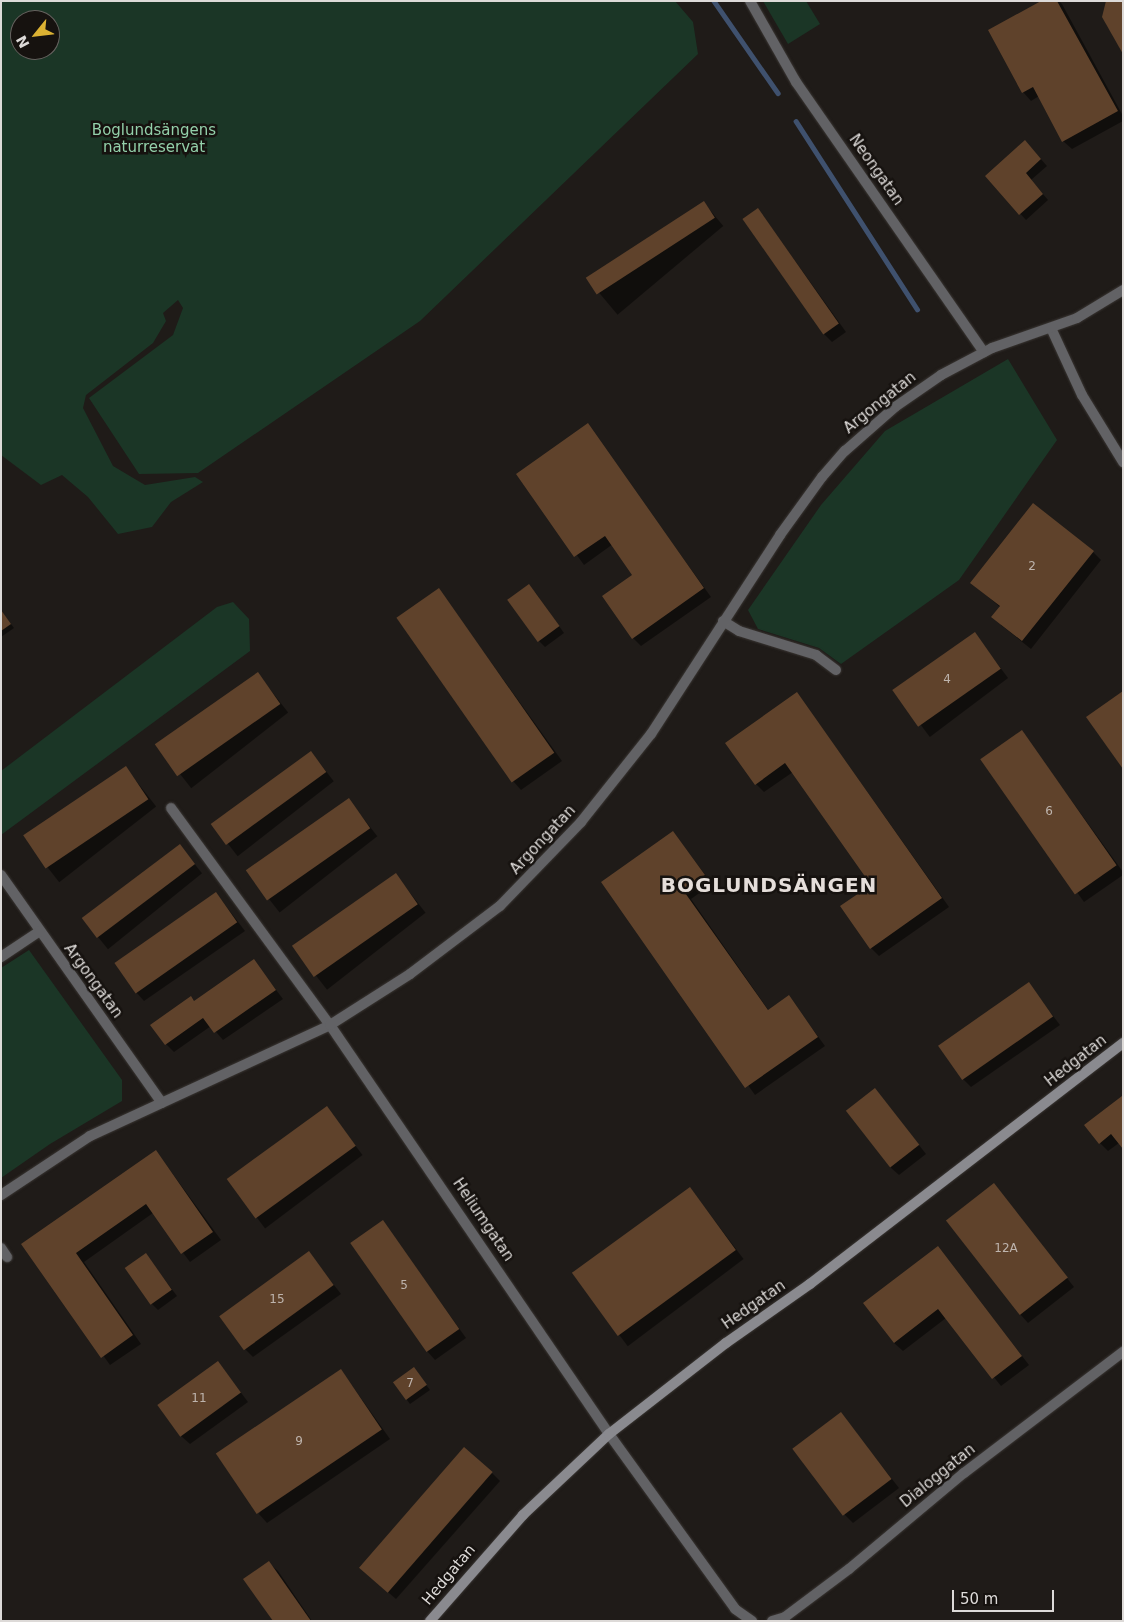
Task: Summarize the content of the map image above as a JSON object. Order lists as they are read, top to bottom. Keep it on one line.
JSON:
{"streets":{"street":["Neongatan","Argongatan","Hedgatan","Heliumgatan","Dialoggatan"]},"crossings":[["Neongatan","Argongatan"],["Argongatan","Heliumgatan"],["Hedgatan","Heliumgatan"]],"districts":["BOGLUNDSÄNGEN"],"parks":["Boglundsängens naturreservat"],"house_numbers":["2","4","6","12A","5","15","7","11","9"],"scale_bar":"50 m","north":"bottom left"}
